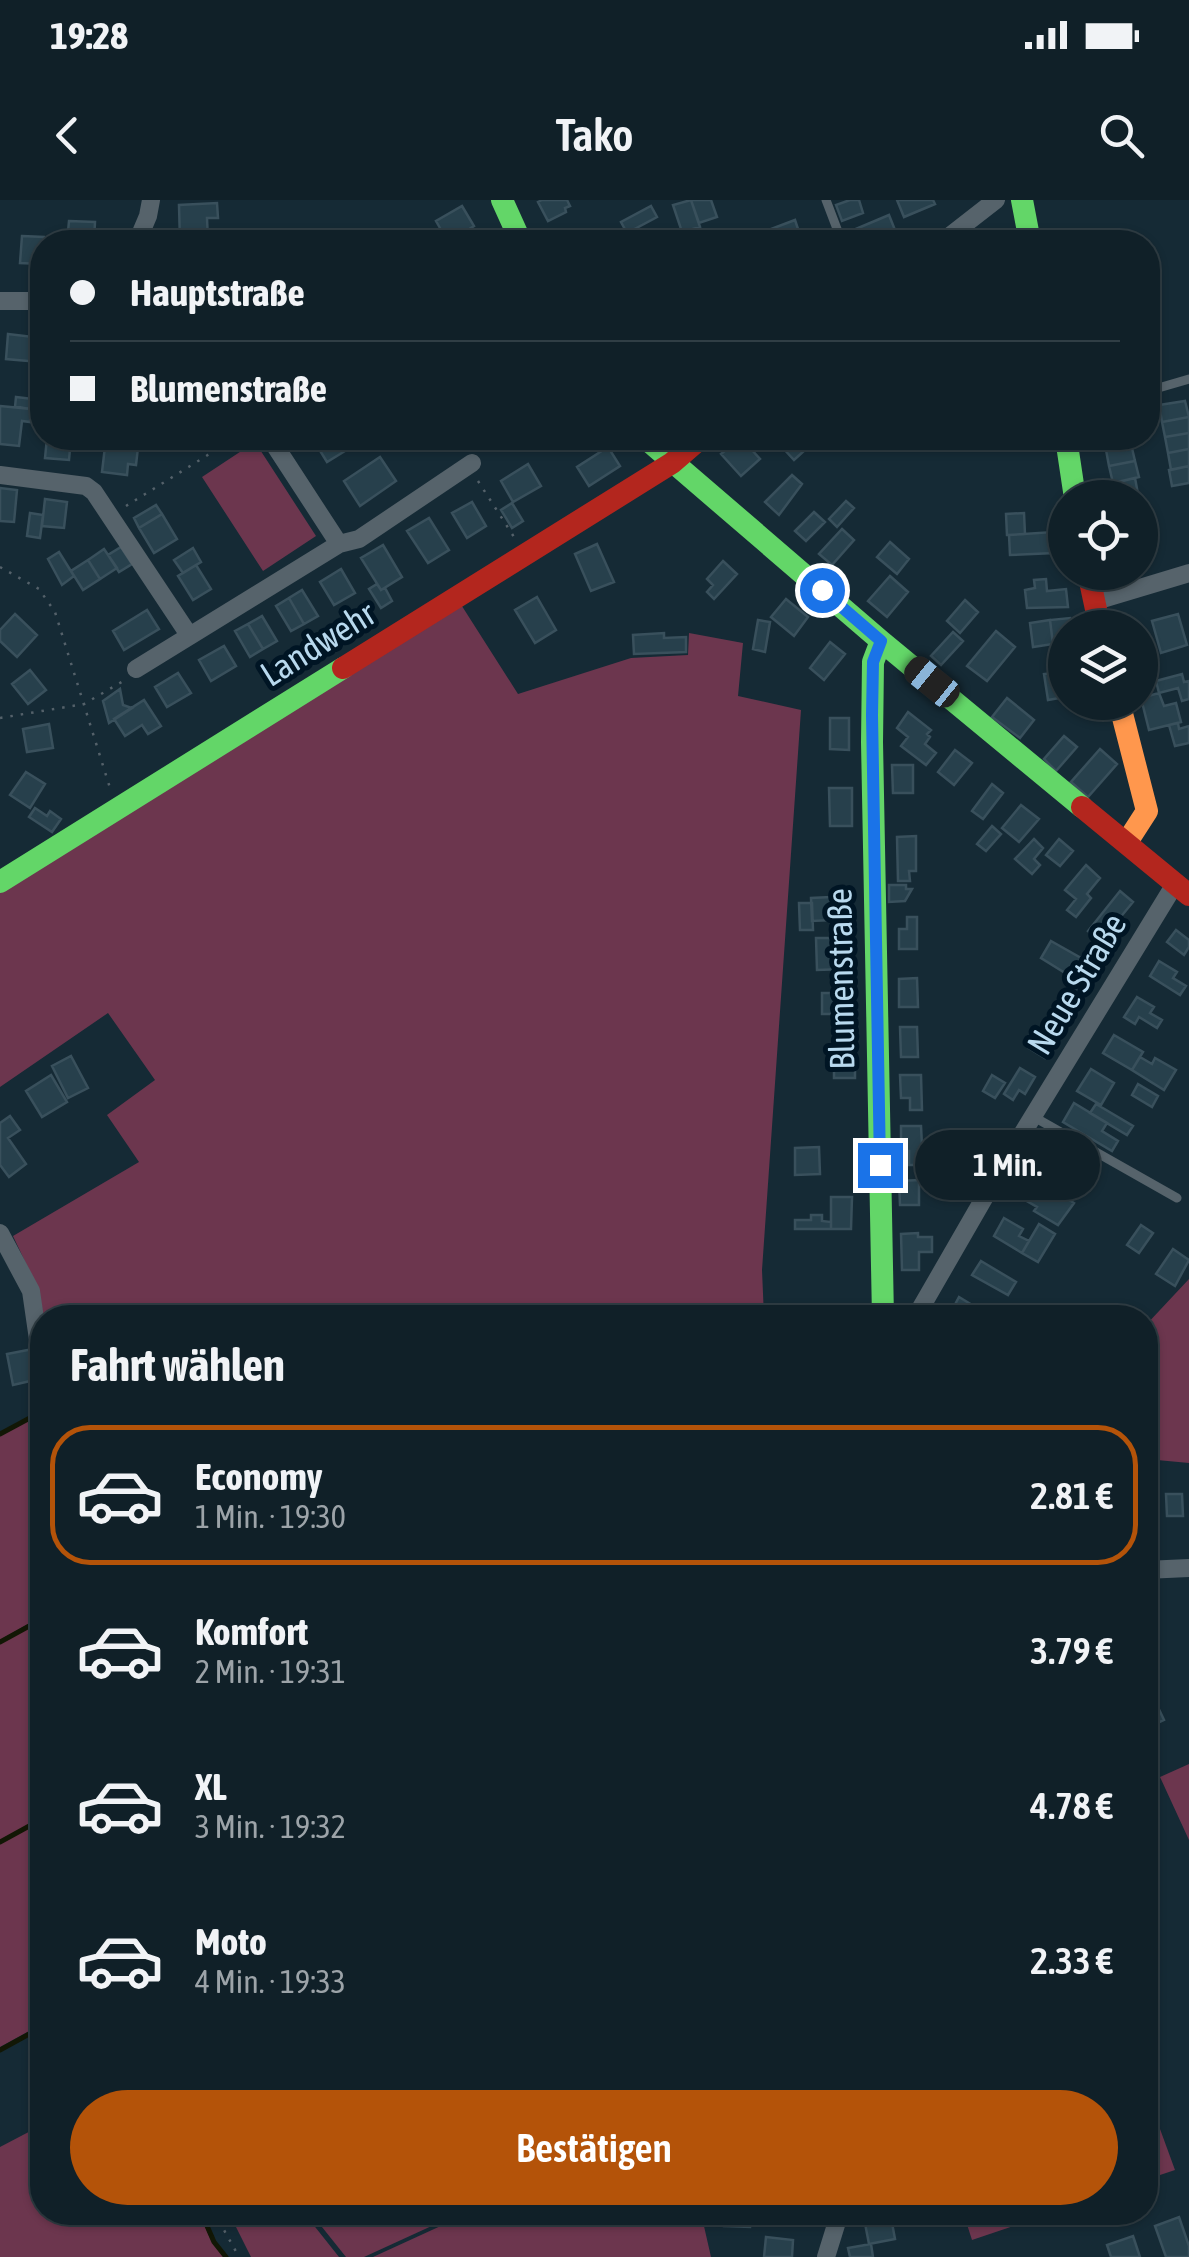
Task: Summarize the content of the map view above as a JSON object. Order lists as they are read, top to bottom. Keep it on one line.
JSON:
{"streets":{"street":["Landwehr","Blumenstraße","Neue Straße"]},"page":{"status":"19:28","header":"Tako","banner":["Hauptstraße","Blumenstraße"],"bubble":"1 Min.","heading":"Fahrt wählen","list":[{"name":"Economy","note":"1 Min. · 19:30","value":"2.81 €"},{"name":"Komfort","note":"2 Min. · 19:31","value":"3.79 €"},{"name":"XL","note":"3 Min. · 19:32","value":"4.78 €"},{"name":"Moto","note":"4 Min. · 19:33","value":"2.33 €"}],"buttons":"Bestätigen"}}
